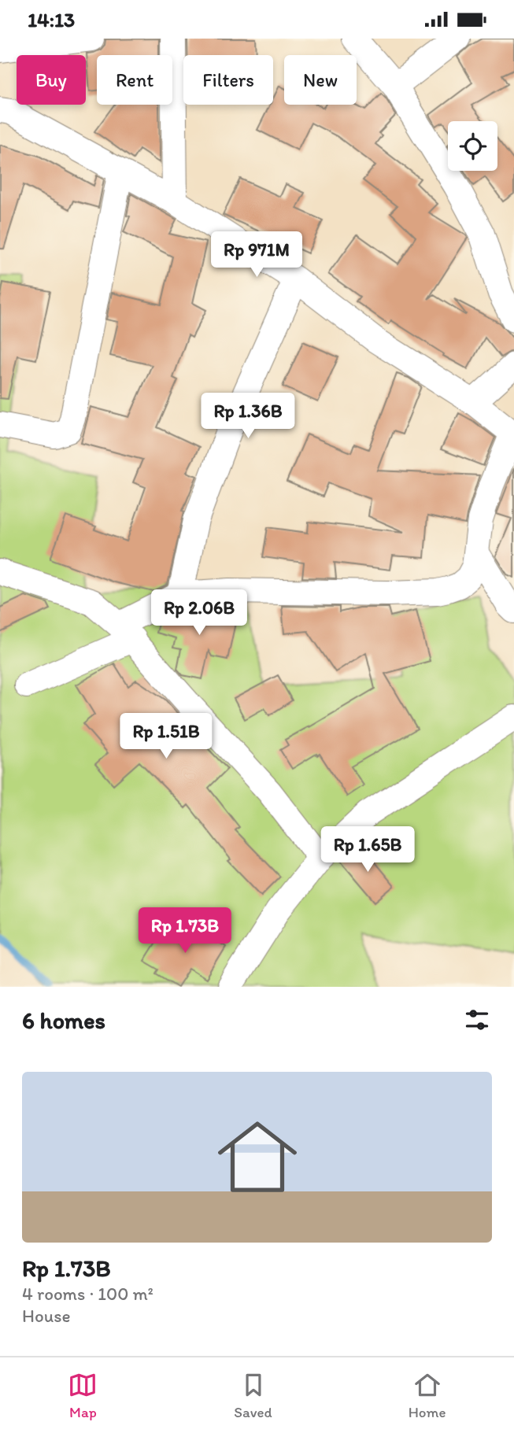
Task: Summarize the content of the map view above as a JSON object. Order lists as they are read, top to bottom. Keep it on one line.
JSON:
{"page":{"status":"14:13","chip":["Buy","Rent","Filters","New"],"price":["Rp 971M","Rp 1.36B","Rp 2.06B","Rp 1.51B","Rp 1.65B","Rp 1.73B"],"heading":"6 homes","list":[{"name":"Rp 1.73B","note":"4 rooms · 100 m² · House"}],"tabs":["Map","Saved","Home"]}}
